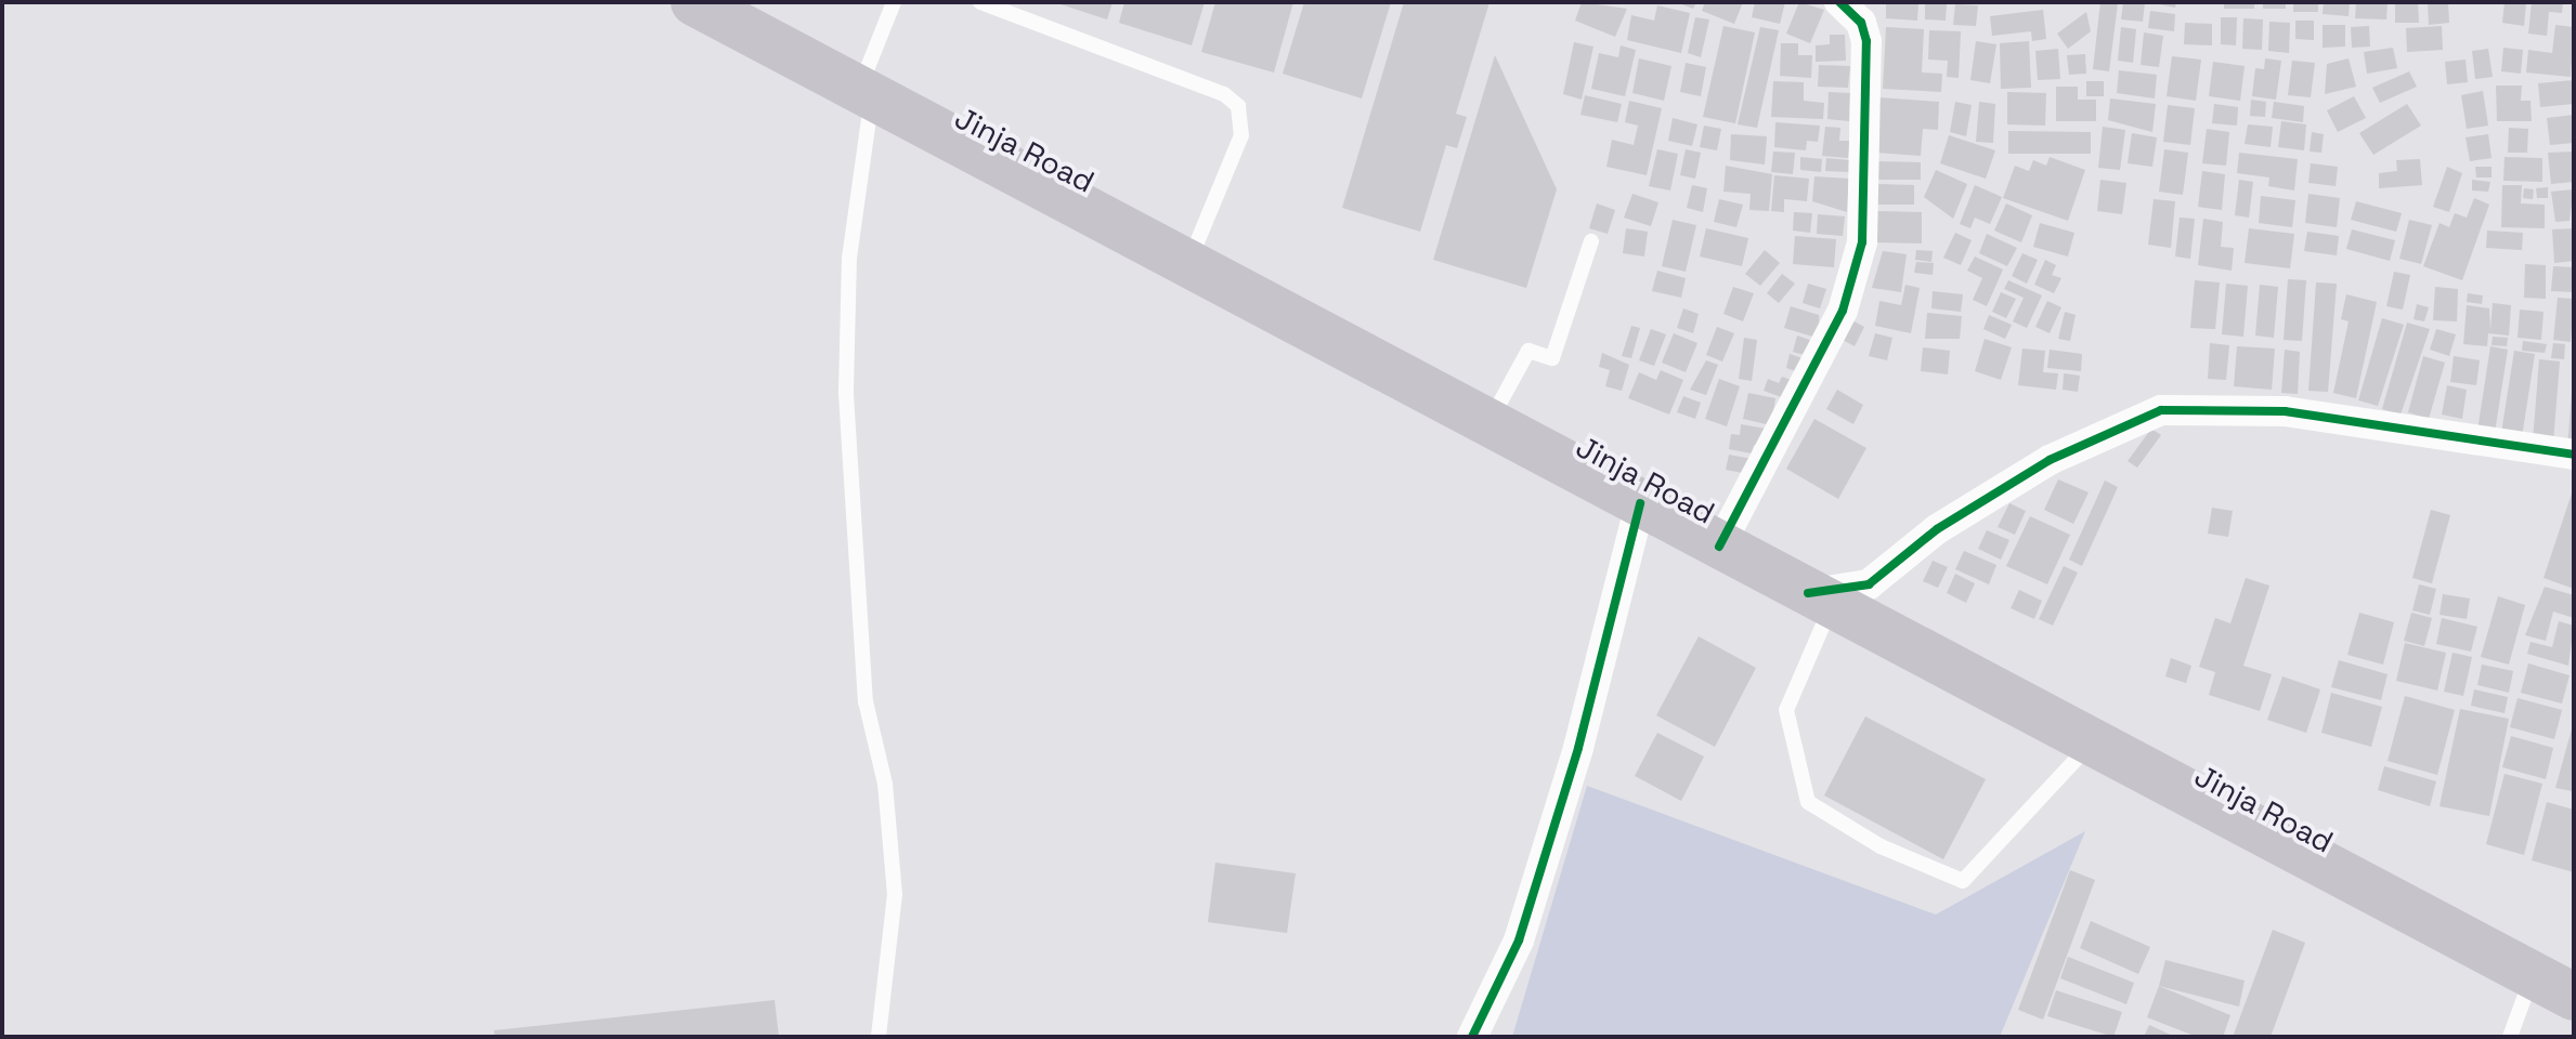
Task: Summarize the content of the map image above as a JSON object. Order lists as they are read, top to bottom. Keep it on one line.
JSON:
{"streets":{"highway":["Jinja Road"]}}
